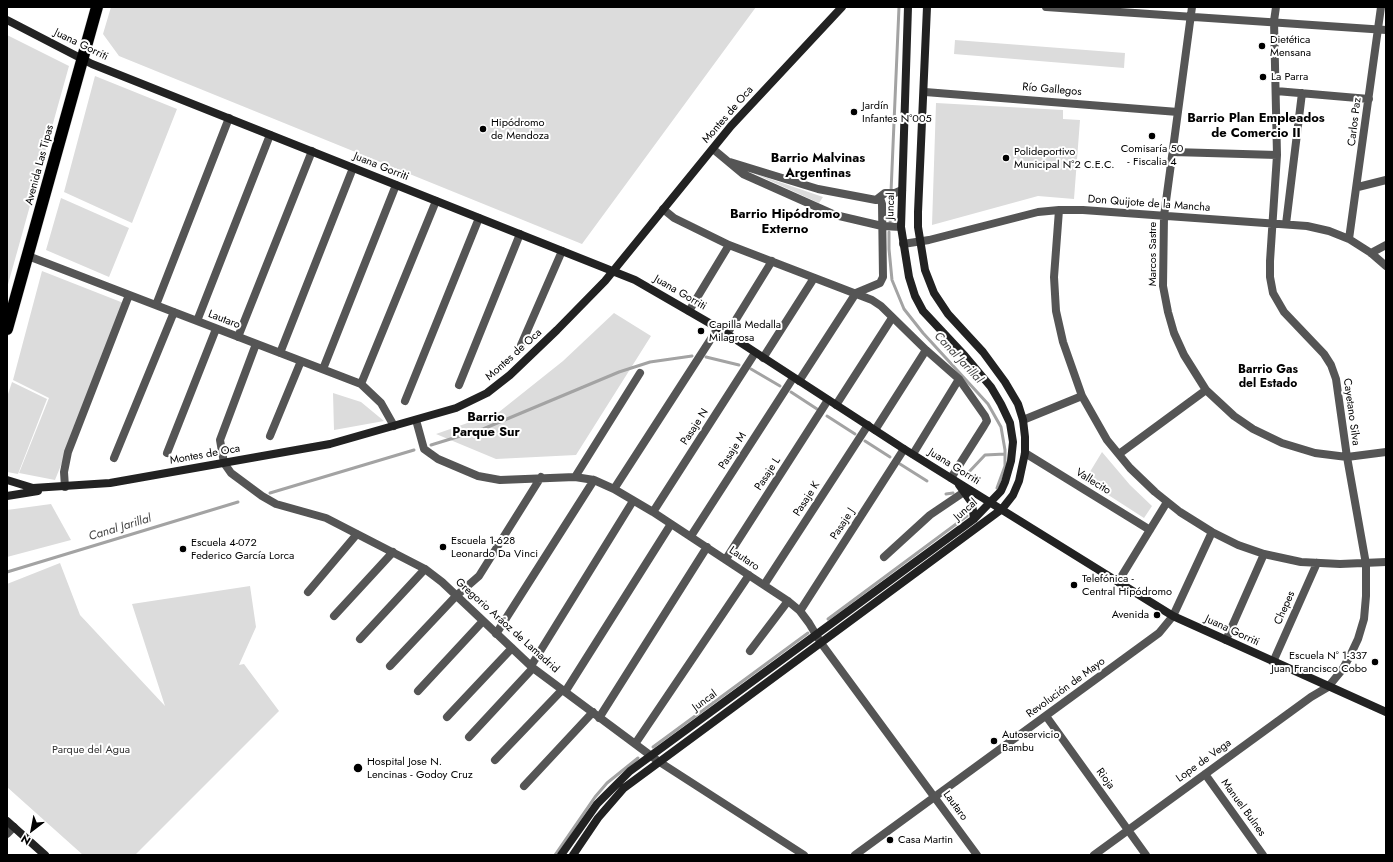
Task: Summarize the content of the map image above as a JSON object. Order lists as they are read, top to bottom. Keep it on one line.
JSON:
{"streets":{"highway":["Avenida Las Tipas"],"street":["Juana Gorriti","Río Gallegos","Montes de Oca","Carlos Paz","Don Quijote de la Mancha","Juncal","Marcos Sastre","Lautaro","Cayetano Silva","Pasaje N","Pasaje M","Pasaje L","Vallecito","Pasaje K","Pasaje J","Chepes","Gregorio Aráoz de Lamadrid","Revolución de Mayo","Lope de Vega","Rioja","Manuel Bulnes"]},"crossings":[["Juana Gorriti","Montes de Oca"],["Juana Gorriti","Avenida Las Tipas"],["Juana Gorriti","Juncal"],["Juana Gorriti","Cayetano Silva"],["Juana Gorriti","Pasaje N"],["Juana Gorriti","Pasaje M"],["Juana Gorriti","Pasaje L"],["Juana Gorriti","Pasaje K"],["Juana Gorriti","Pasaje J"],["Juana Gorriti","Chepes"],["Juana Gorriti","Revolución de Mayo"],["Juana Gorriti","Lope de Vega"],["Río Gallegos","Juncal"],["Río Gallegos","Marcos Sastre"],["Montes de Oca","Lautaro"],["Montes de Oca","Gregorio Aráoz de Lamadrid"],["Carlos Paz","Don Quijote de la Mancha"],["Avenida Las Tipas","Lautaro"],["Don Quijote de la Mancha","Juncal"],["Don Quijote de la Mancha","Marcos Sastre"],["Don Quijote de la Mancha","Cayetano Silva"],["Juncal","Lautaro"],["Juncal","Vallecito"],["Juncal","Gregorio Aráoz de Lamadrid"],["Marcos Sastre","Cayetano Silva"],["Lautaro","Pasaje N"],["Lautaro","Pasaje M"],["Lautaro","Pasaje L"],["Lautaro","Pasaje K"],["Lautaro","Pasaje J"],["Lautaro","Revolución de Mayo"],["Cayetano Silva","Lope de Vega"],["Revolución de Mayo","Rioja"],["Lope de Vega","Rioja"],["Lope de Vega","Manuel Bulnes"]],"districts":["Barrio Plan Empleados de Comercio II","Barrio Malvinas Argentinas","Barrio Hipódromo Externo","Barrio Gas del Estado","Barrio Parque Sur"],"water":["Canal Jarillal"],"parks":["Parque del Agua"],"places":["Dietética Mensana","La Parra","Jardín Infantes N°005","Hipódromo de Mendoza","Comisaría 50 - Fiscalia 4","Polideportivo Municipal N°2 C.E.C.","Capilla Medalla Milagrosa","Escuela 1-628 Leonardo Da Vinci","Escuela 4-072 Federico García Lorca","Telefónica - Central Hipódromo","Avenida","Escuela N° 1-337 Juan Francisco Cobo","Autoservicio Bambu","Hospital Jose N. Lencinas - Godoy Cruz","Casa Martin"],"north":"bottom left"}
